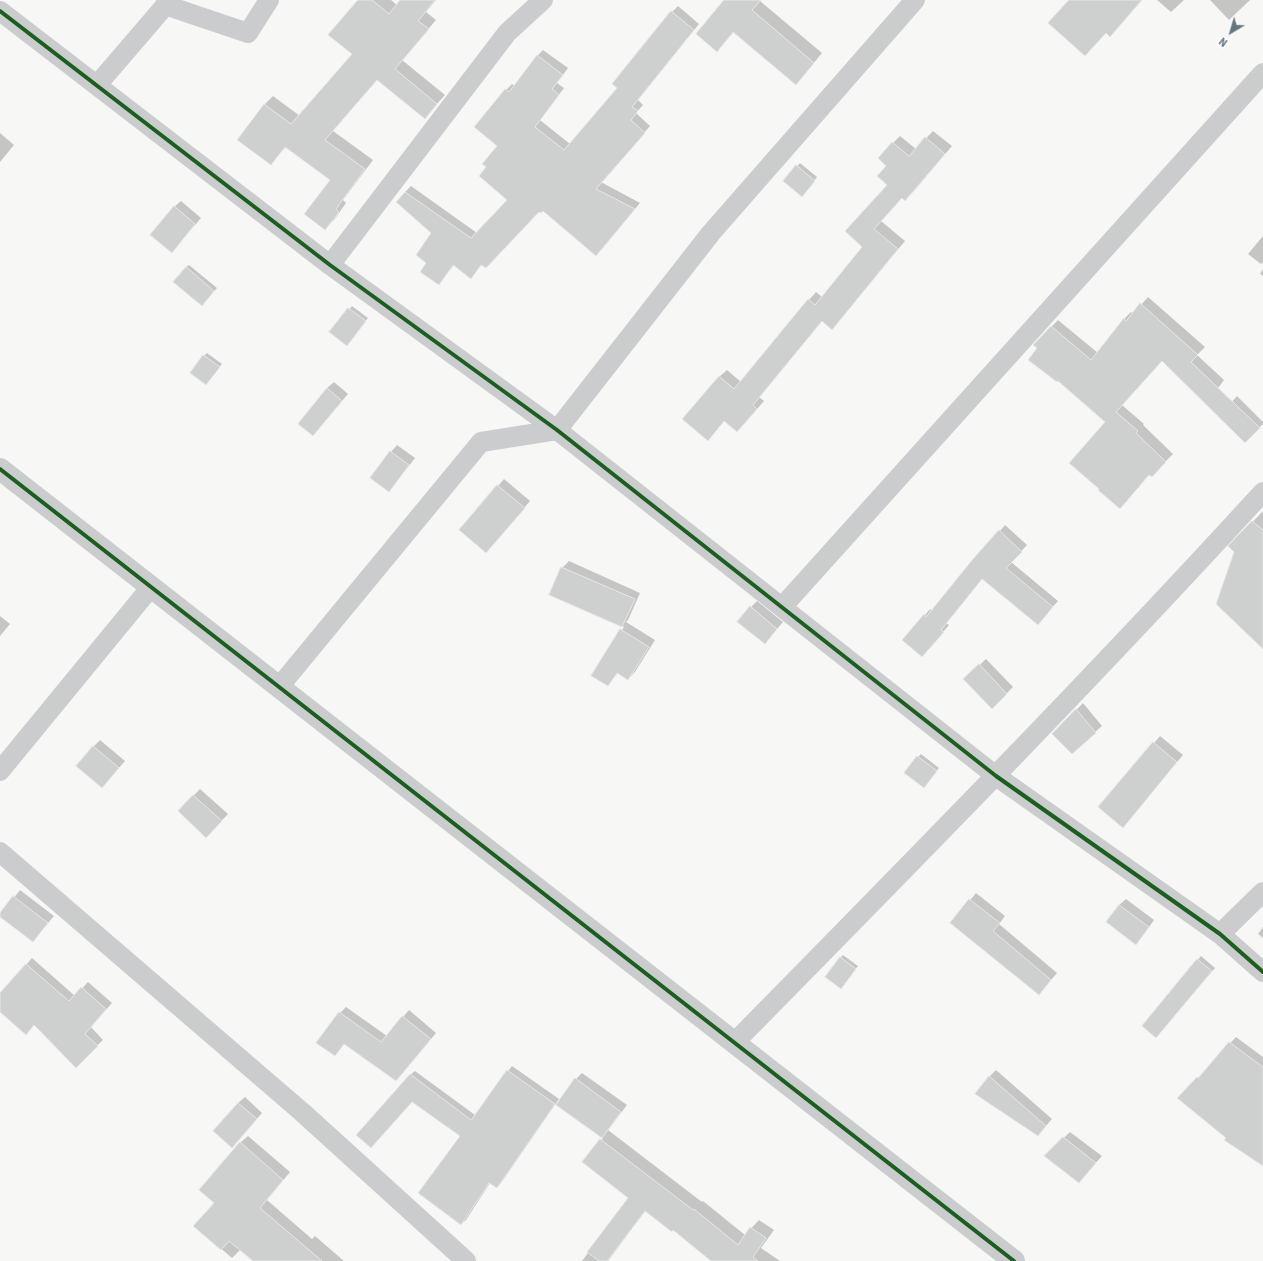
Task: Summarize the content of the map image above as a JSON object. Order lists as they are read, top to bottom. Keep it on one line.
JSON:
{"north":"bottom left"}
